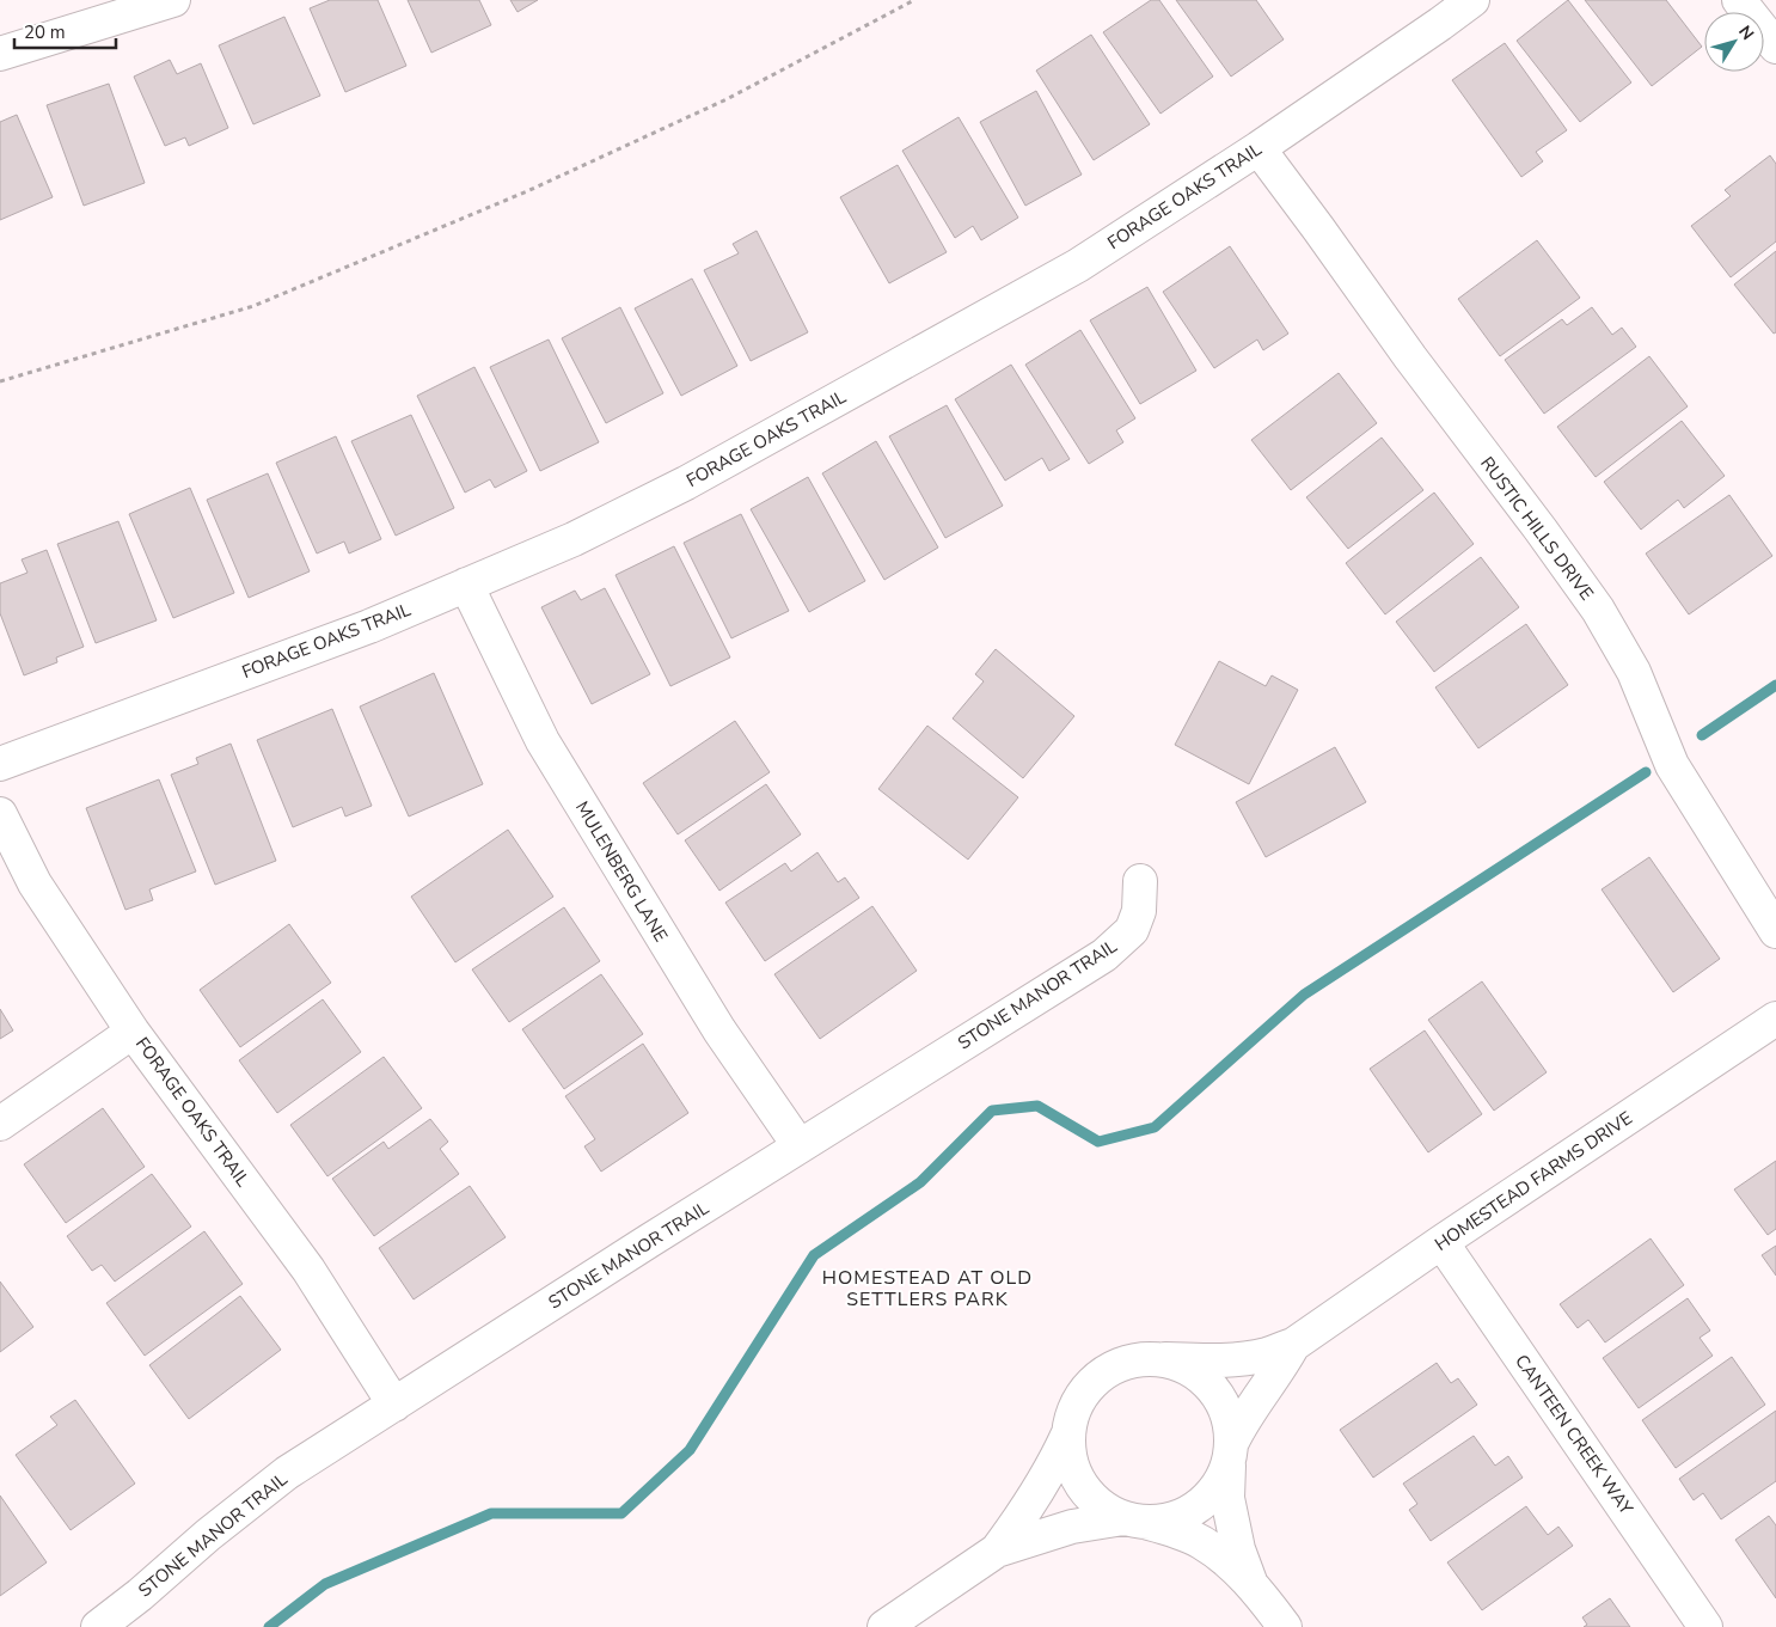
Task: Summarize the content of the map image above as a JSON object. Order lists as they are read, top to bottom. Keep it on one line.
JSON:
{"streets":{"street":["FORAGE OAKS TRAIL","RUSTIC HILLS DRIVE","MULENBERG LANE","STONE MANOR TRAIL","HOMESTEAD FARMS DRIVE","CANTEEN CREEK WAY"]},"crossings":[["FORAGE OAKS TRAIL","RUSTIC HILLS DRIVE"],["FORAGE OAKS TRAIL","MULENBERG LANE"],["FORAGE OAKS TRAIL","STONE MANOR TRAIL"],["MULENBERG LANE","STONE MANOR TRAIL"],["HOMESTEAD FARMS DRIVE","CANTEEN CREEK WAY"]],"districts":["HOMESTEAD AT OLD SETTLERS PARK"],"scale_bar":"20 m","north":"top right"}
